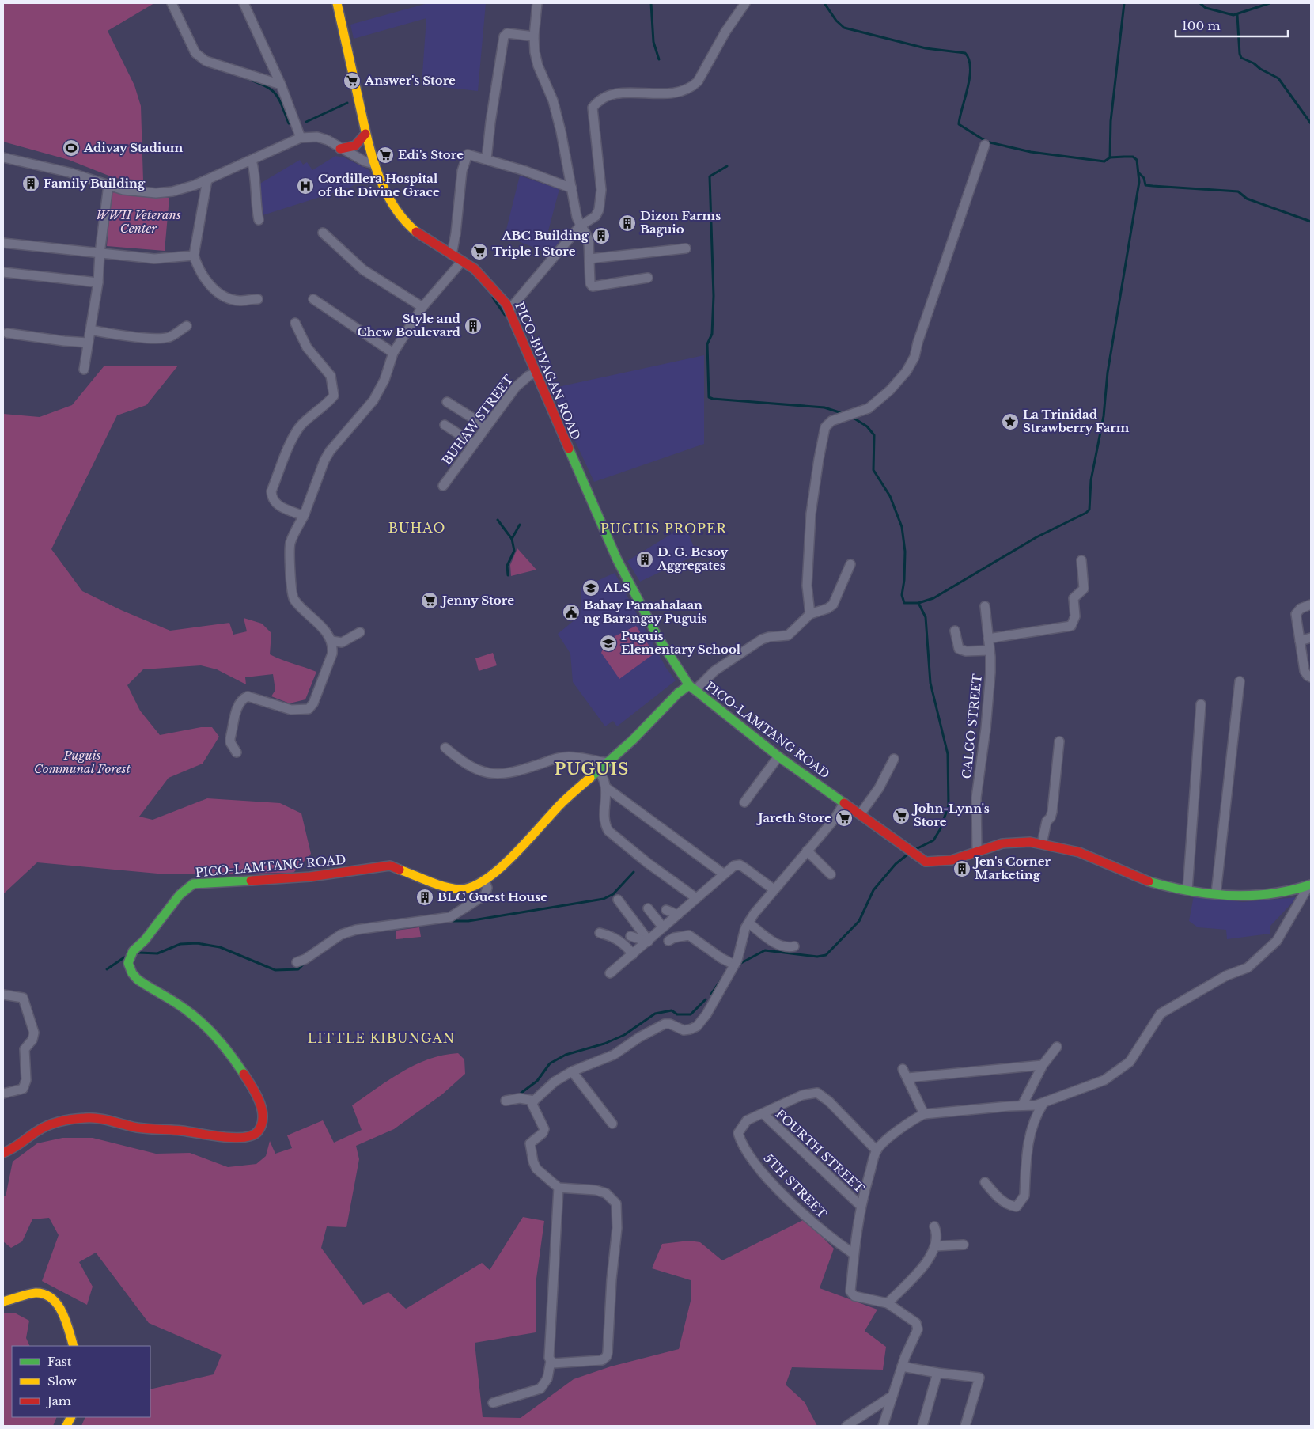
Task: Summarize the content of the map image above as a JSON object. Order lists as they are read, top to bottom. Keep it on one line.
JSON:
{"streets":{"main road":["PICO-BUYAGAN ROAD","PICO-LAMTANG ROAD"],"street":["BUHAW STREET","CALGO STREET","FOURTH STREET","5TH STREET"]},"crossings":[["PICO-BUYAGAN ROAD","BUHAW STREET"],["PICO-BUYAGAN ROAD","PICO-LAMTANG ROAD"],["CALGO STREET","PICO-LAMTANG ROAD"],["FOURTH STREET","5TH STREET"]],"districts":["BUHAO","PUGUIS PROPER","PUGUIS","LITTLE KIBUNGAN"],"parks":["WWII Veterans Center","Puguis Communal Forest"],"places":{"supermarket":["Answer's Store","Edi's Store","Triple I Store","Jenny Store","John-Lynn's Store","Jareth Store"],"sports":["Adivay Stadium"],"building":["Family Building","Dizon Farms Baguio","ABC Building","Style and Chew Boulevard","D. G. Besoy Aggregates","Jen's Corner Marketing","BLC Guest House"],"hospital":["Cordillera Hospital of the Divine Grace"],"place":["La Trinidad Strawberry Farm"],"school or university":["ALS","Puguis Elementary School"],"public building":["Bahay Pamahalaan ng Barangay Puguis"]},"legend":["Fast","Slow","Jam"],"scale_bar":"100 m"}
